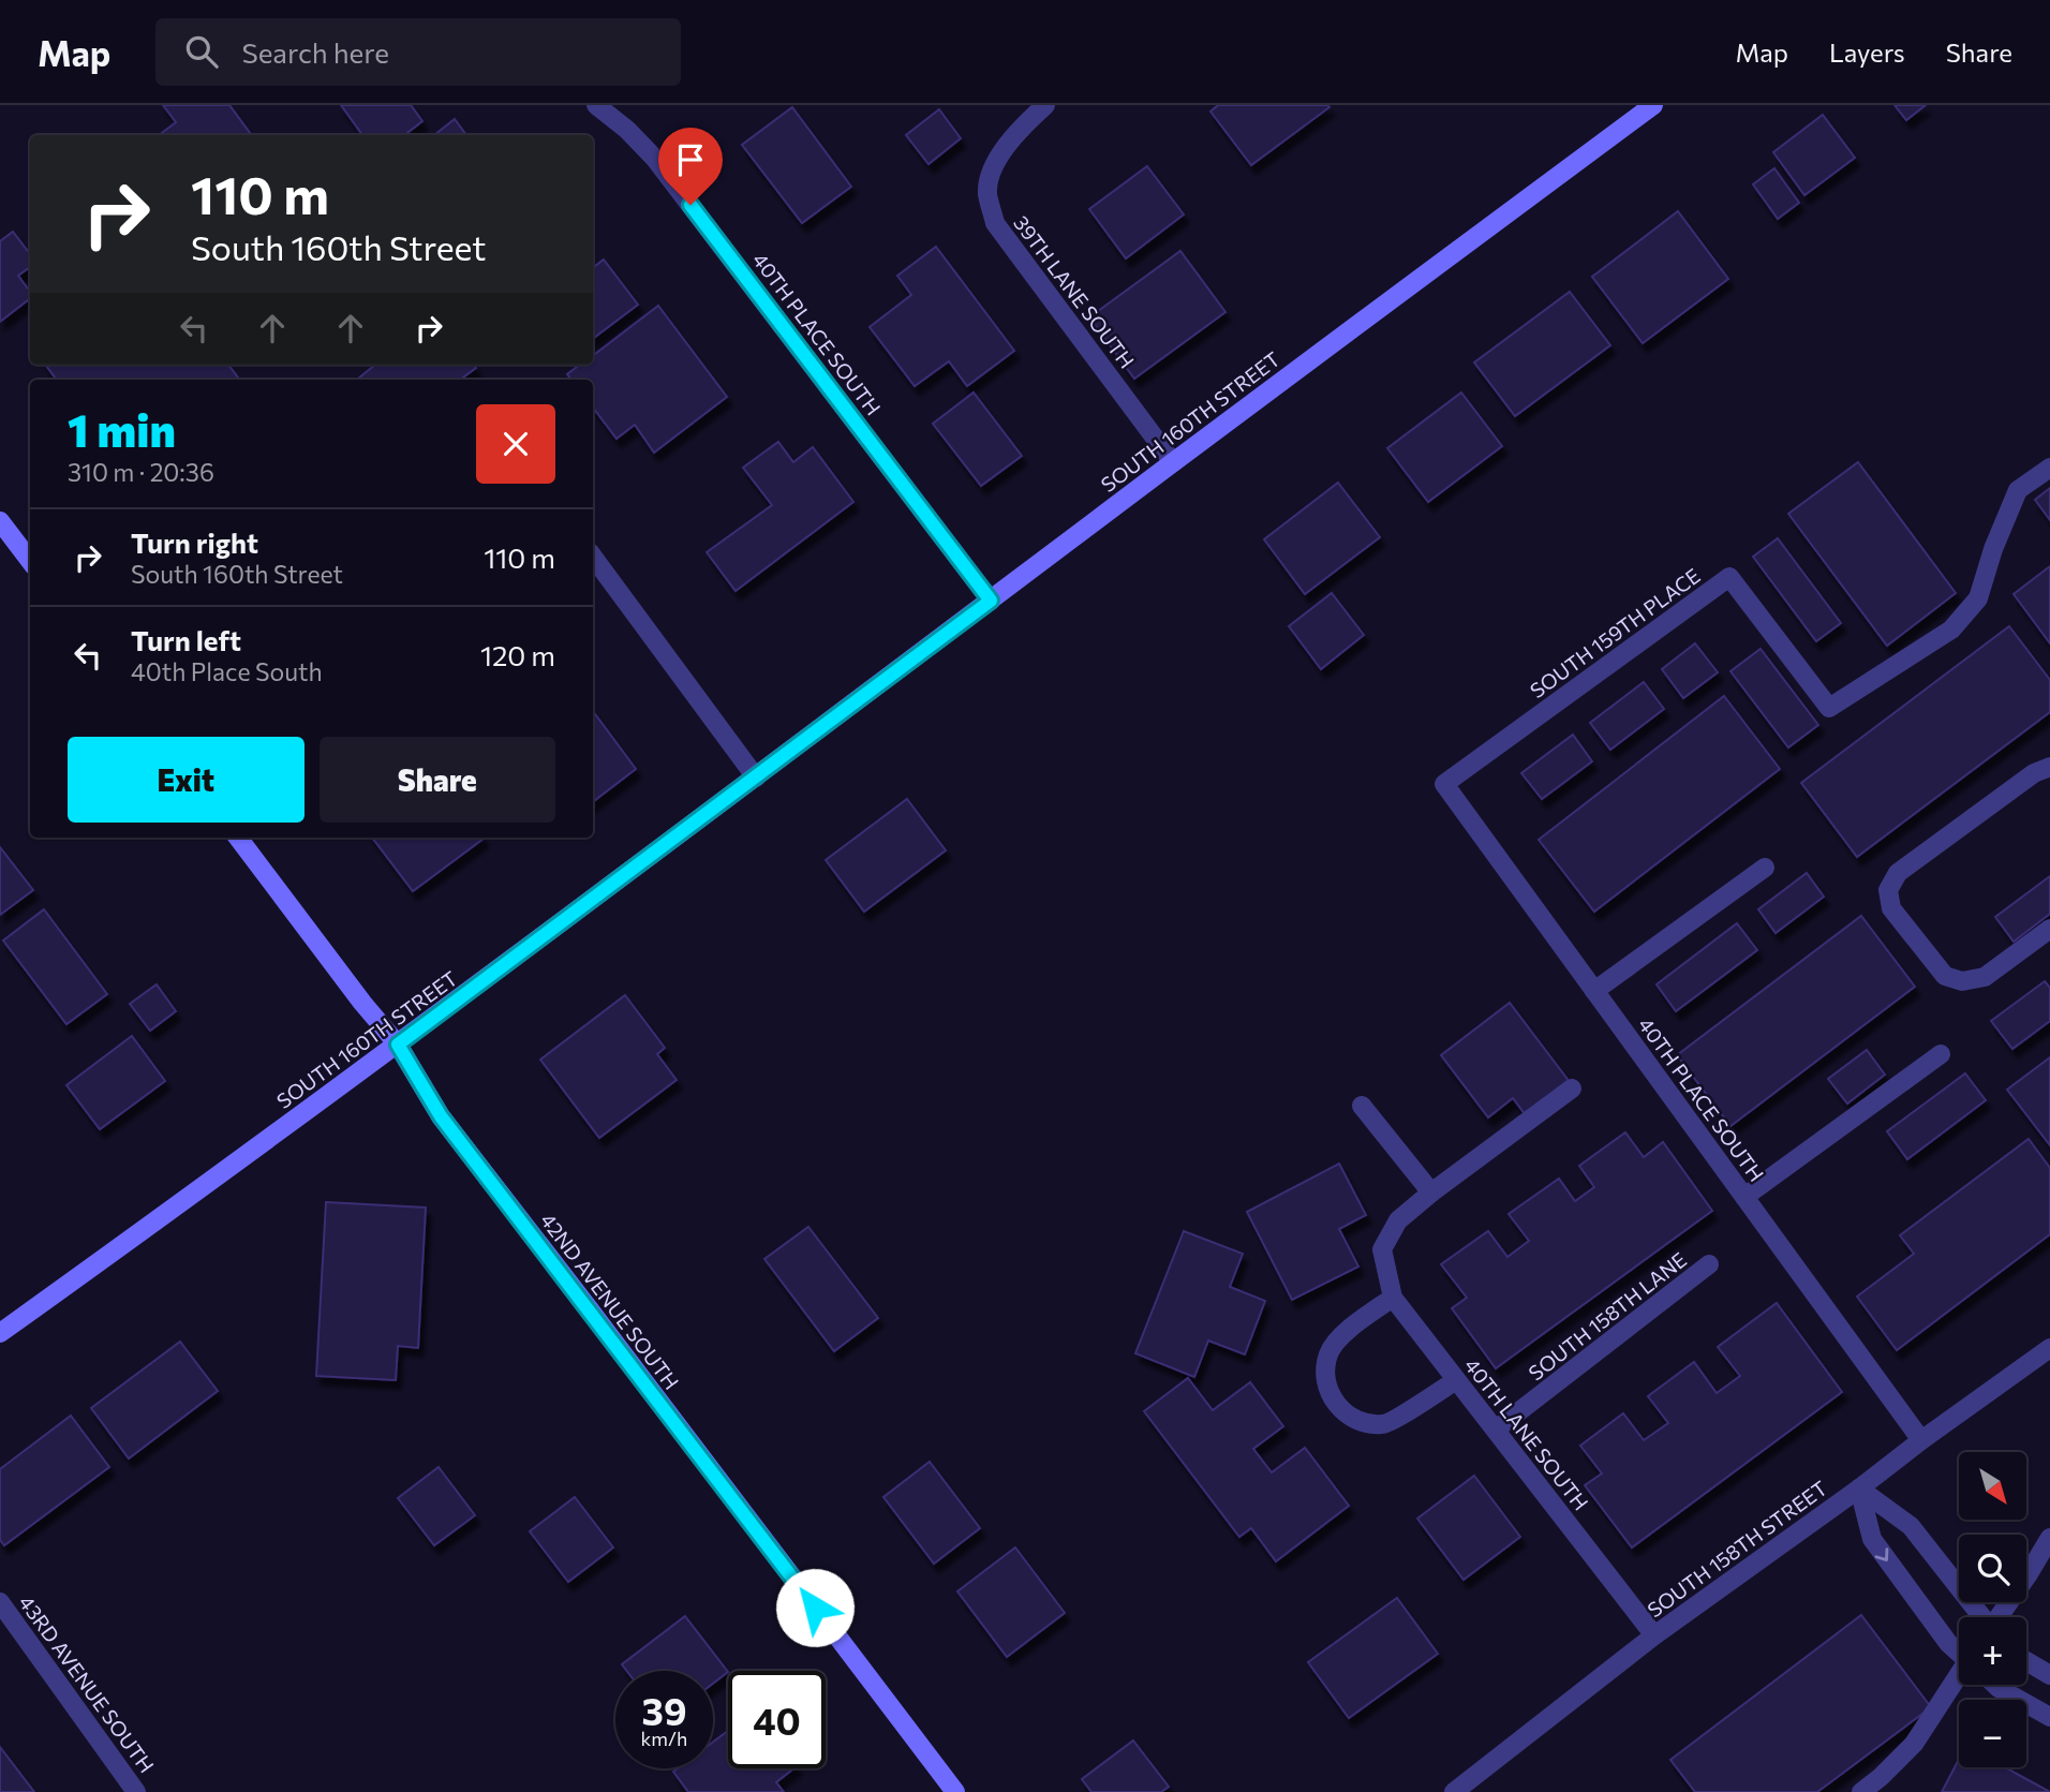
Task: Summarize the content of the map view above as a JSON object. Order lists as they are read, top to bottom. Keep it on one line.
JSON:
{"streets":{"street":["39TH LANE SOUTH","40TH PLACE SOUTH","SOUTH 160TH STREET","SOUTH 159TH PLACE","42ND AVENUE SOUTH","SOUTH 158TH LANE","40TH LANE SOUTH","SOUTH 158TH STREET","43RD AVENUE SOUTH"]},"crossings":[["39TH LANE SOUTH","SOUTH 160TH STREET"],["40TH PLACE SOUTH","SOUTH 160TH STREET"],["40TH PLACE SOUTH","SOUTH 159TH PLACE"],["40TH PLACE SOUTH","SOUTH 158TH STREET"],["SOUTH 160TH STREET","42ND AVENUE SOUTH"],["SOUTH 158TH LANE","40TH LANE SOUTH"],["40TH LANE SOUTH","SOUTH 158TH STREET"]],"north":"bottom right","page":{"header":"Map","search":"Search here","nav":["Map","Layers","Share"],"turn":["110 m","South 160th Street"],"heading":["1 min","310 m · 20:36"],"list":[{"name":"Turn right","note":"South 160th Street","value":"110 m"},{"name":"Turn left","note":"40th Place South","value":"120 m"}],"buttons":["Exit","Share"],"map_buttons":["+","−"],"speed":"39 km/h","limit":"40"}}
